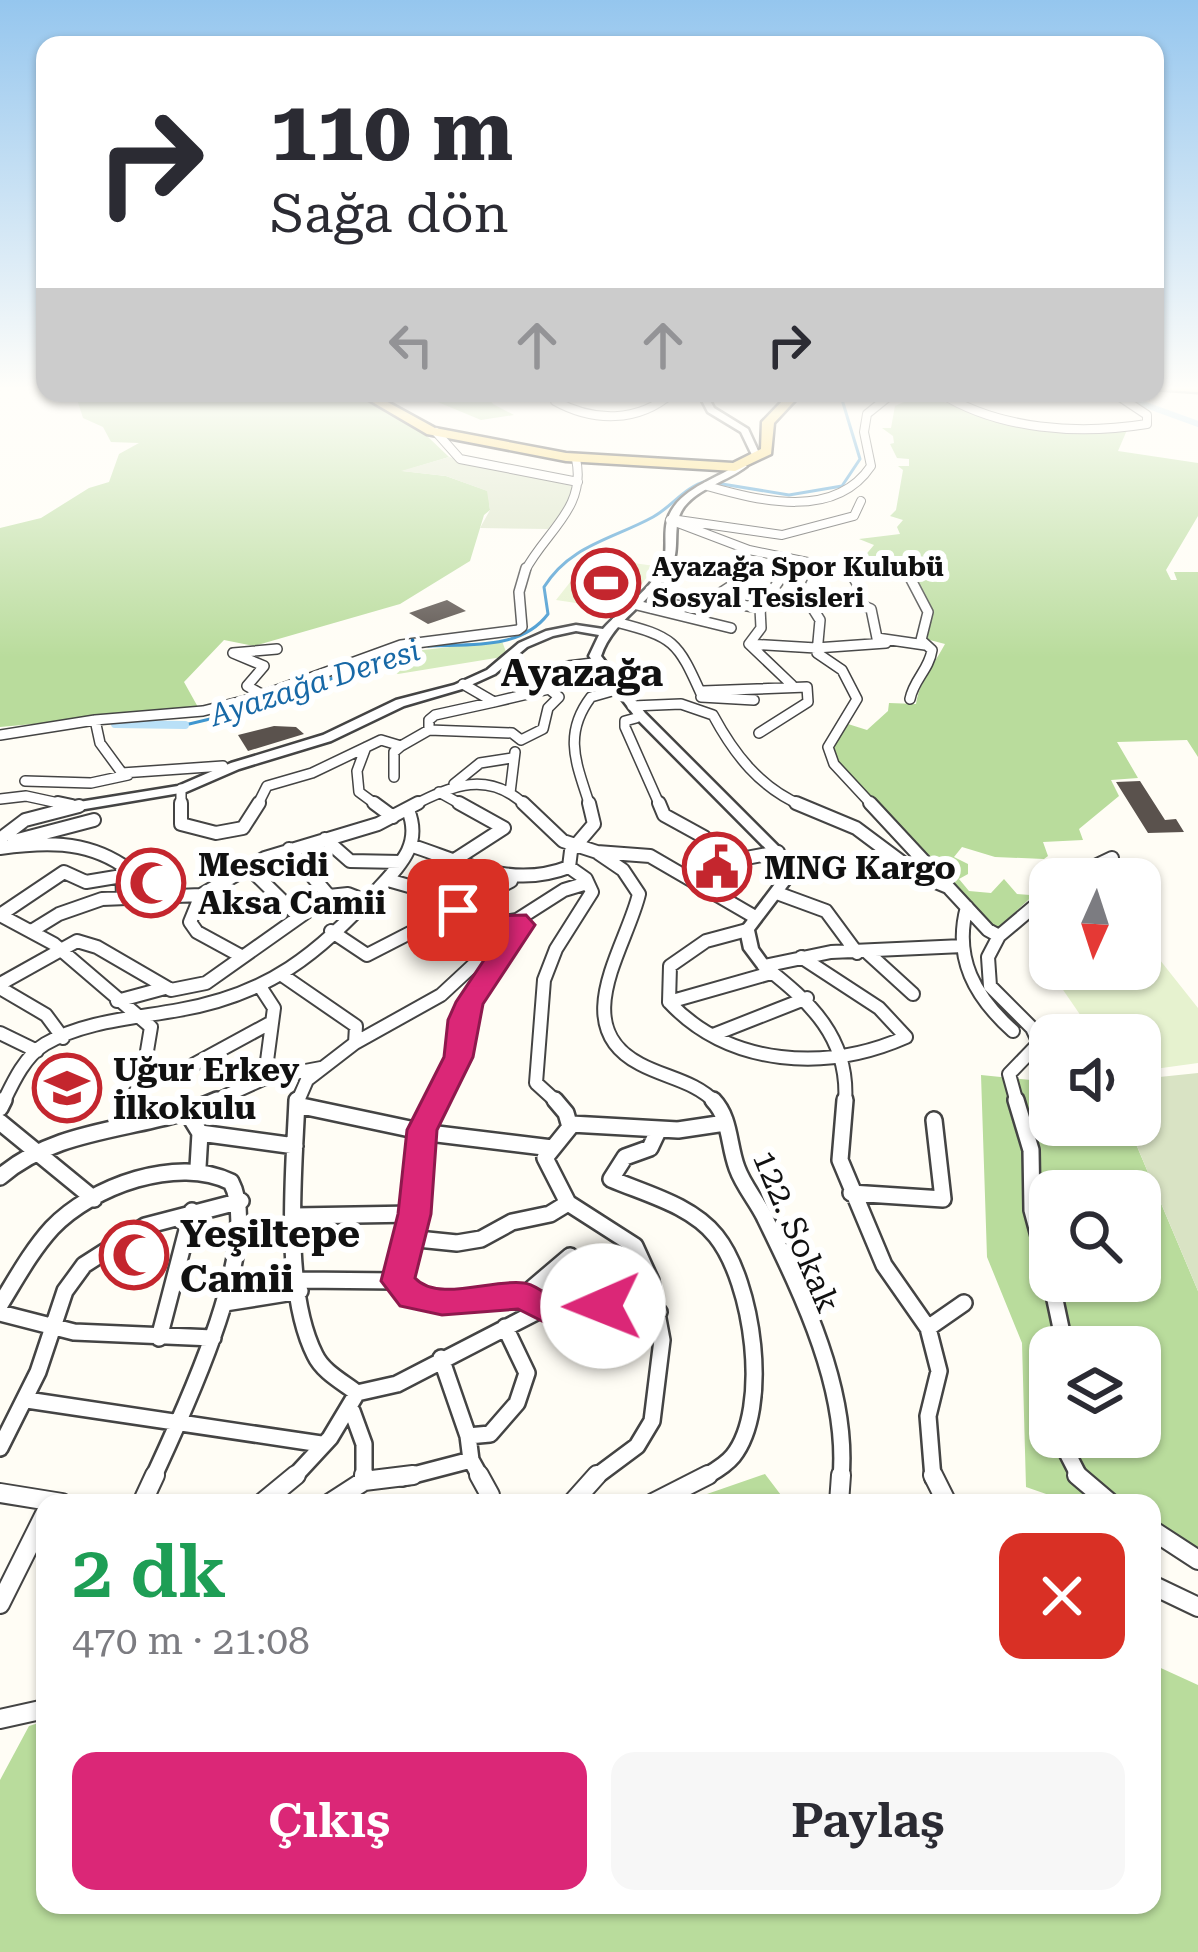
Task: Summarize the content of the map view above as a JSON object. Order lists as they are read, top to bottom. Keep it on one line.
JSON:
{"streets":{"street":["122. Sokak"]},"districts":["Ayazağa"],"water":["Ayazağa Deresi"],"places":{"sports":["Ayazağa Spor Kulubü Sosyal Tesisleri"],"public building":["MNG Kargo"],"mosque":["Mescidi Aksa Camii","Yeşiltepe Camii"],"school or university":["Uğur Erkey İlkokulu"]},"north":"bottom","page":{"turn":["110 m","Sağa dön"],"heading":["2 dk","470 m · 21:08"],"buttons":["Çıkış","Paylaş"]}}
